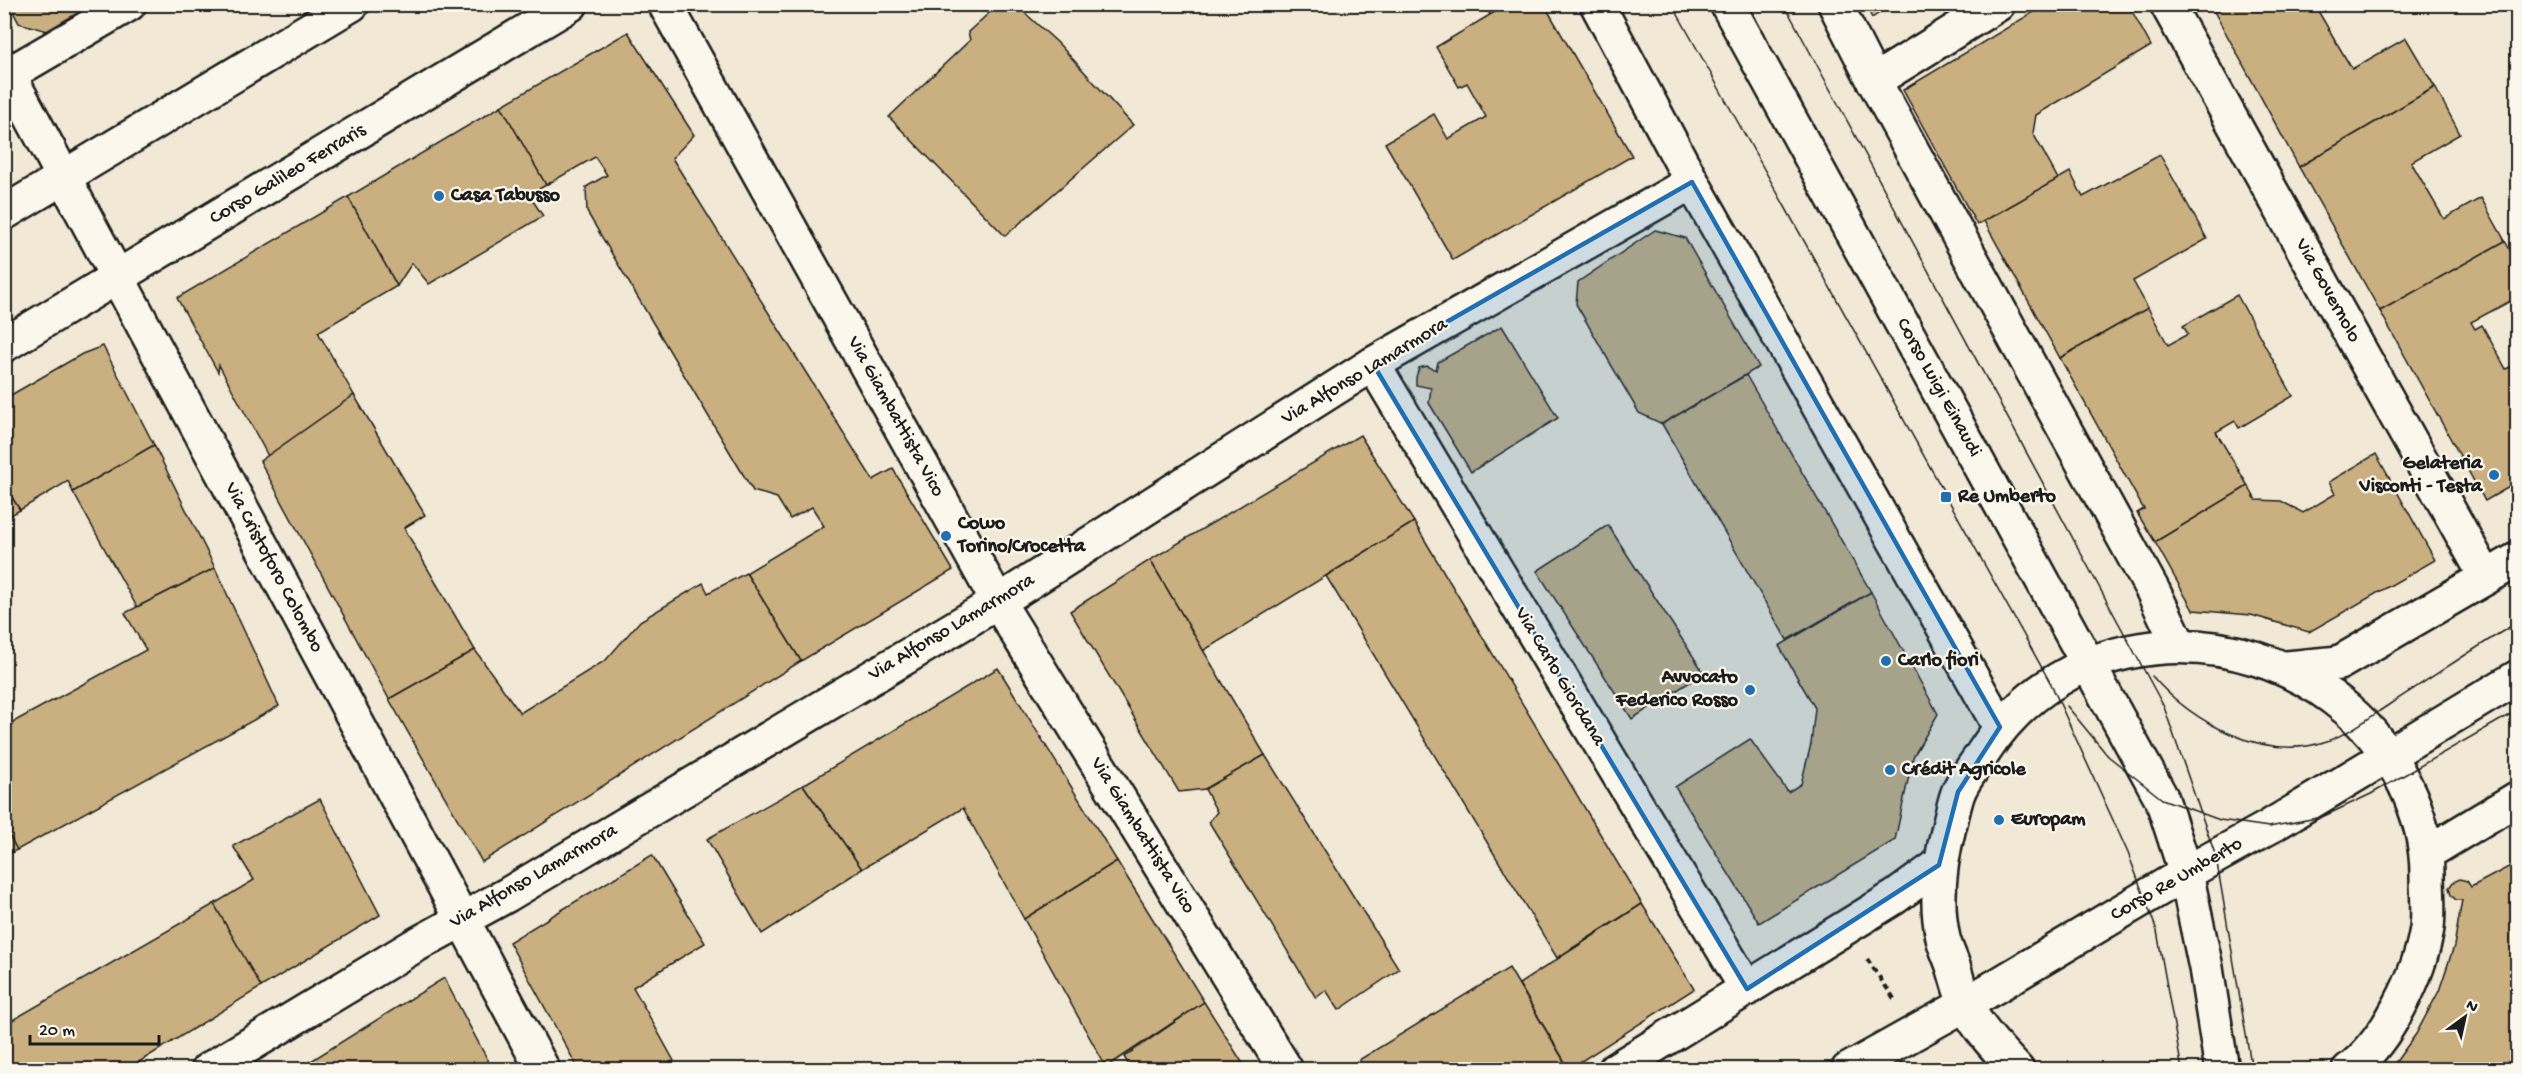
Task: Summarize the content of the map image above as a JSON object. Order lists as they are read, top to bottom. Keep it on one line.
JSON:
{"streets":{"street":["Corso Galileo Ferraris","Via Governolo","Via Alfonso Lamarmora","Corso Luigi Einaudi","Via Giambattista Vico","Via Cristoforo Colombo","Via Carlo Giordana","Corso Re Umberto"]},"crossings":[["Corso Galileo Ferraris","Via Cristoforo Colombo"],["Via Alfonso Lamarmora","Via Giambattista Vico"],["Via Alfonso Lamarmora","Via Cristoforo Colombo"],["Via Alfonso Lamarmora","Via Carlo Giordana"],["Corso Luigi Einaudi","Corso Re Umberto"]],"places":{"other":["Casa Tabusso","Gelateria Visconti - Testa","Cowo Torino/Crocetta","Carlo fiori","Avvocato Federico Rosso","Crédit Agricole","Europam"],"transit":["Re Umberto"]},"scale_bar":"20 m","north":"top right"}
